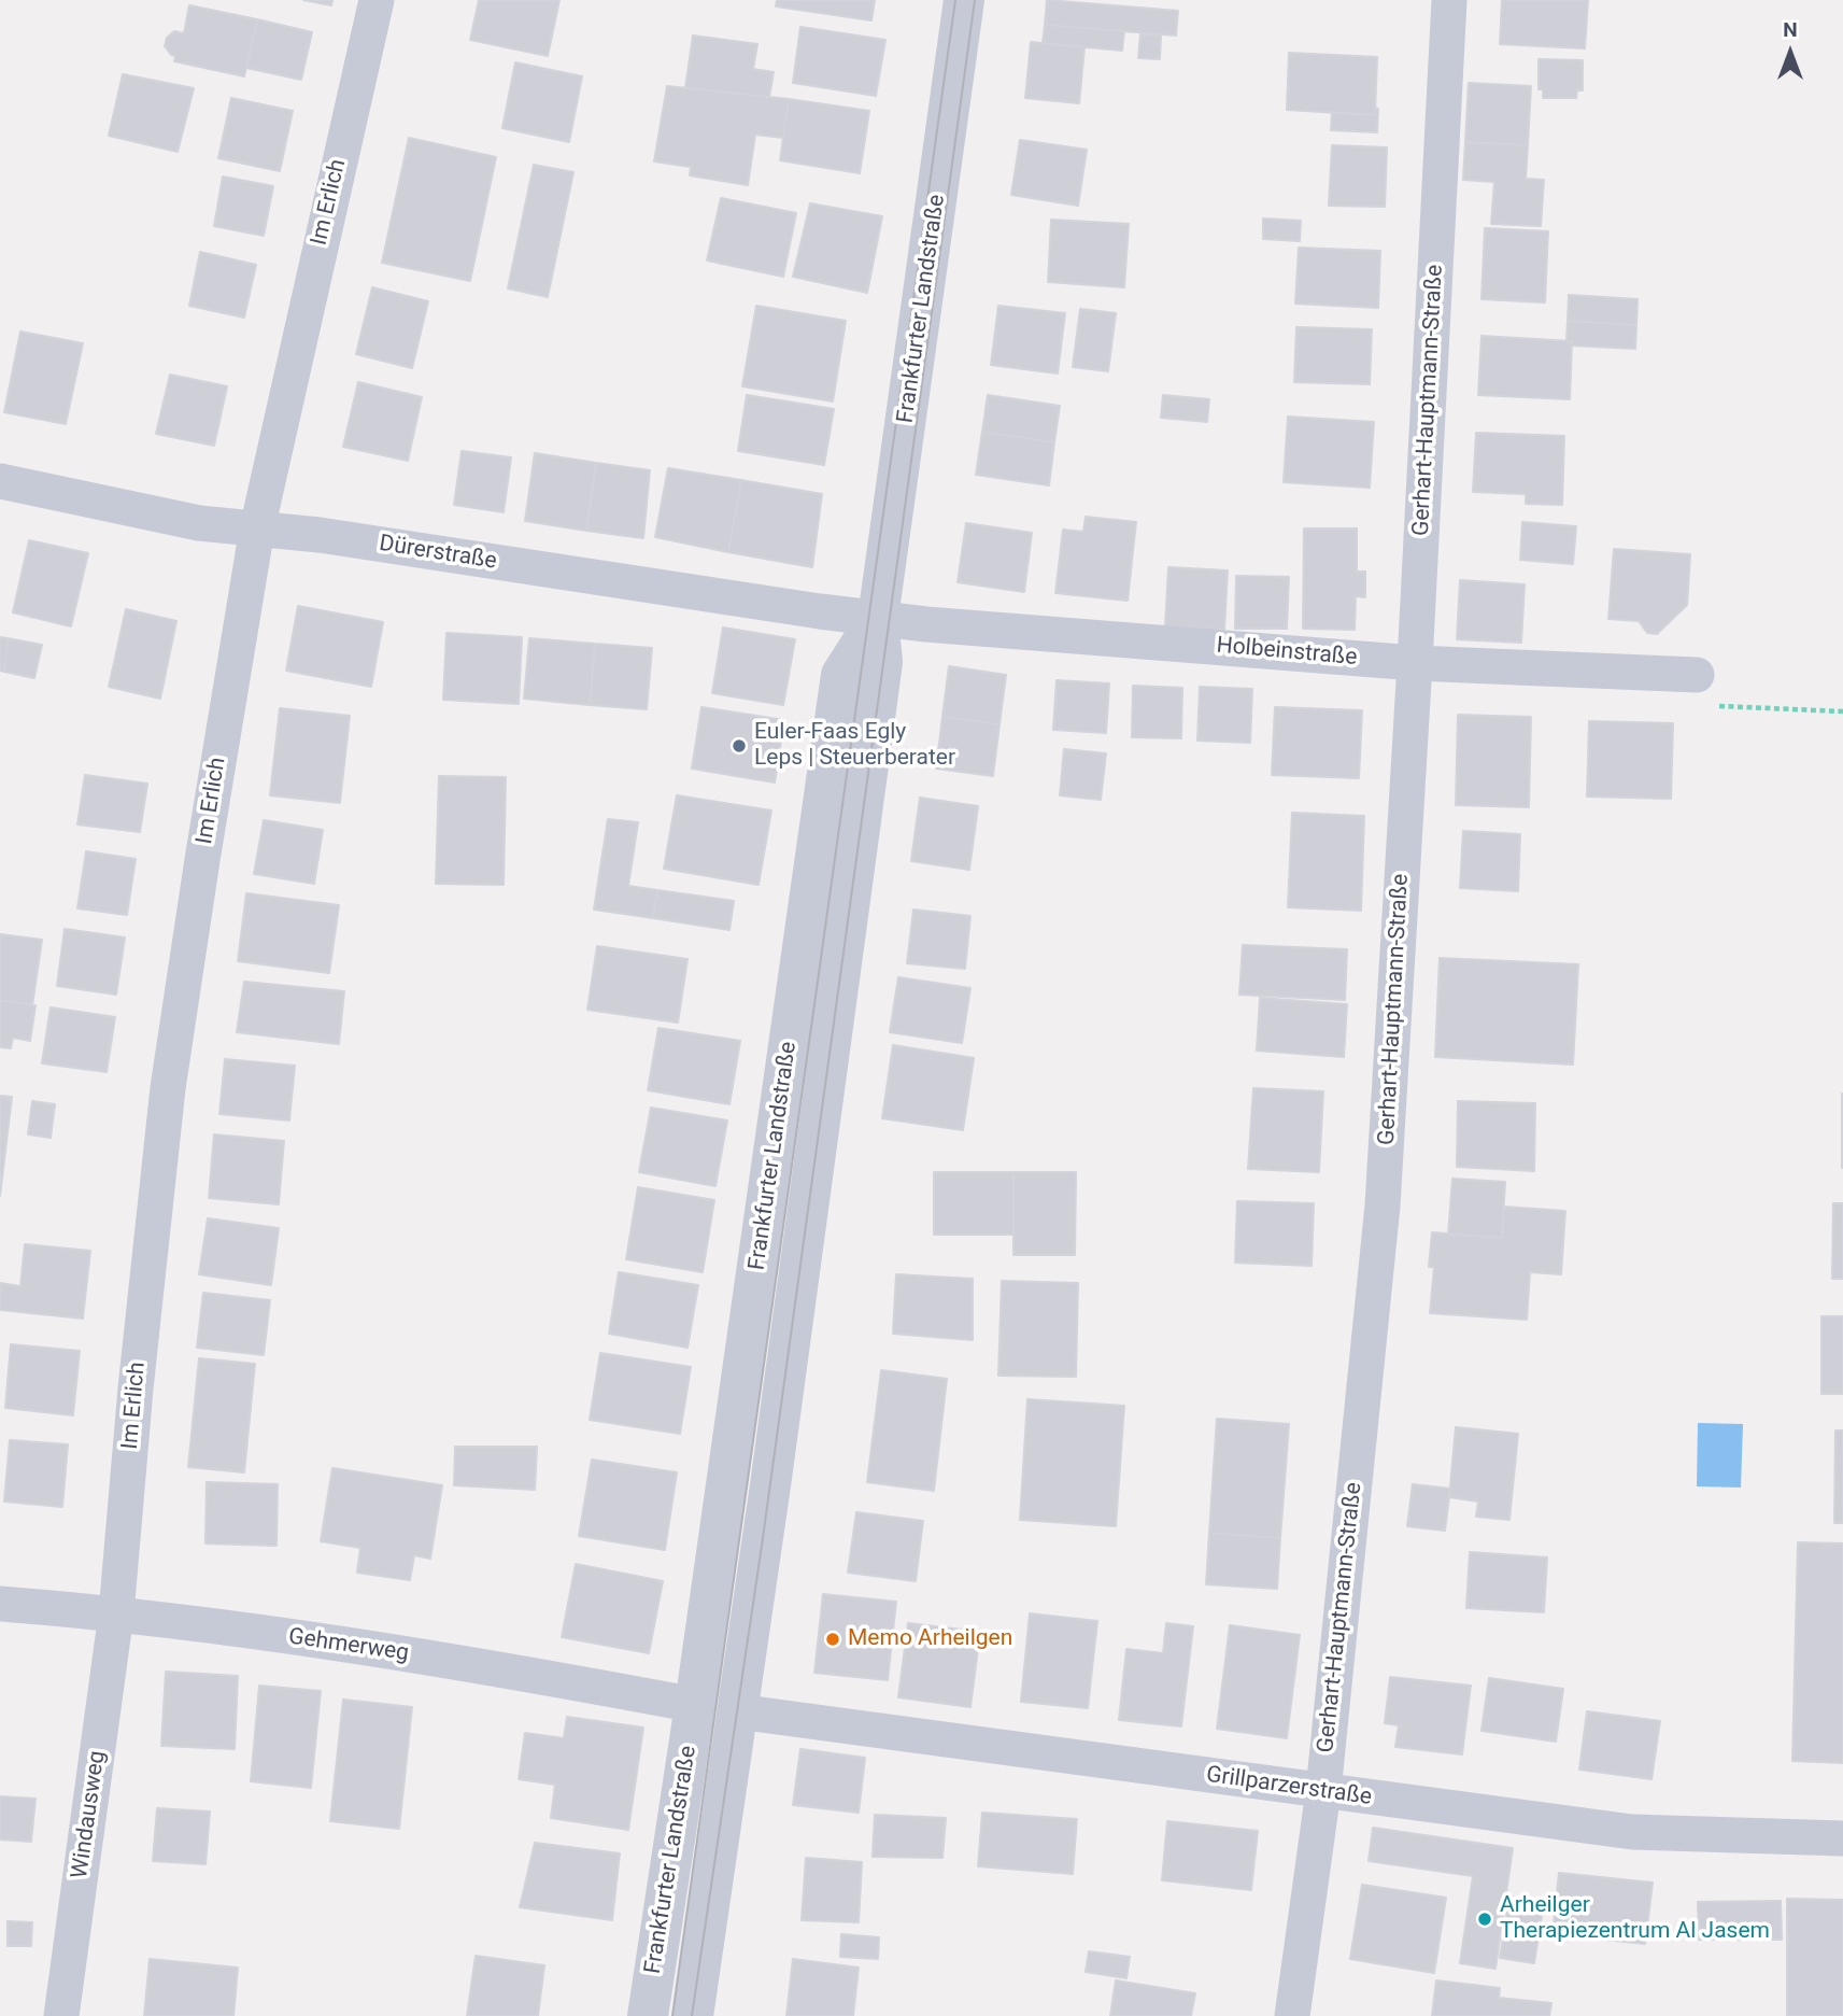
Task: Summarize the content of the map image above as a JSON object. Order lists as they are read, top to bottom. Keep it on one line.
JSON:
{"streets":{"street":["Im Erlich","Frankfurter Landstraße","Gerhart-Hauptmann-Straße","Dürerstraße","Holbeinstraße","Gehmerweg","Grillparzerstraße","Windausweg"]},"crossings":[["Im Erlich","Dürerstraße"],["Im Erlich","Gehmerweg"],["Im Erlich","Windausweg"],["Frankfurter Landstraße","Dürerstraße"],["Frankfurter Landstraße","Holbeinstraße"],["Frankfurter Landstraße","Gehmerweg"],["Frankfurter Landstraße","Grillparzerstraße"],["Gerhart-Hauptmann-Straße","Holbeinstraße"],["Gerhart-Hauptmann-Straße","Grillparzerstraße"],["Dürerstraße","Holbeinstraße"],["Gehmerweg","Windausweg"]],"places":["Euler-Faas Egly Leps | Steuerberater","Memo Arheilgen","Arheilger Therapiezentrum Al Jasem"],"north":"top"}
